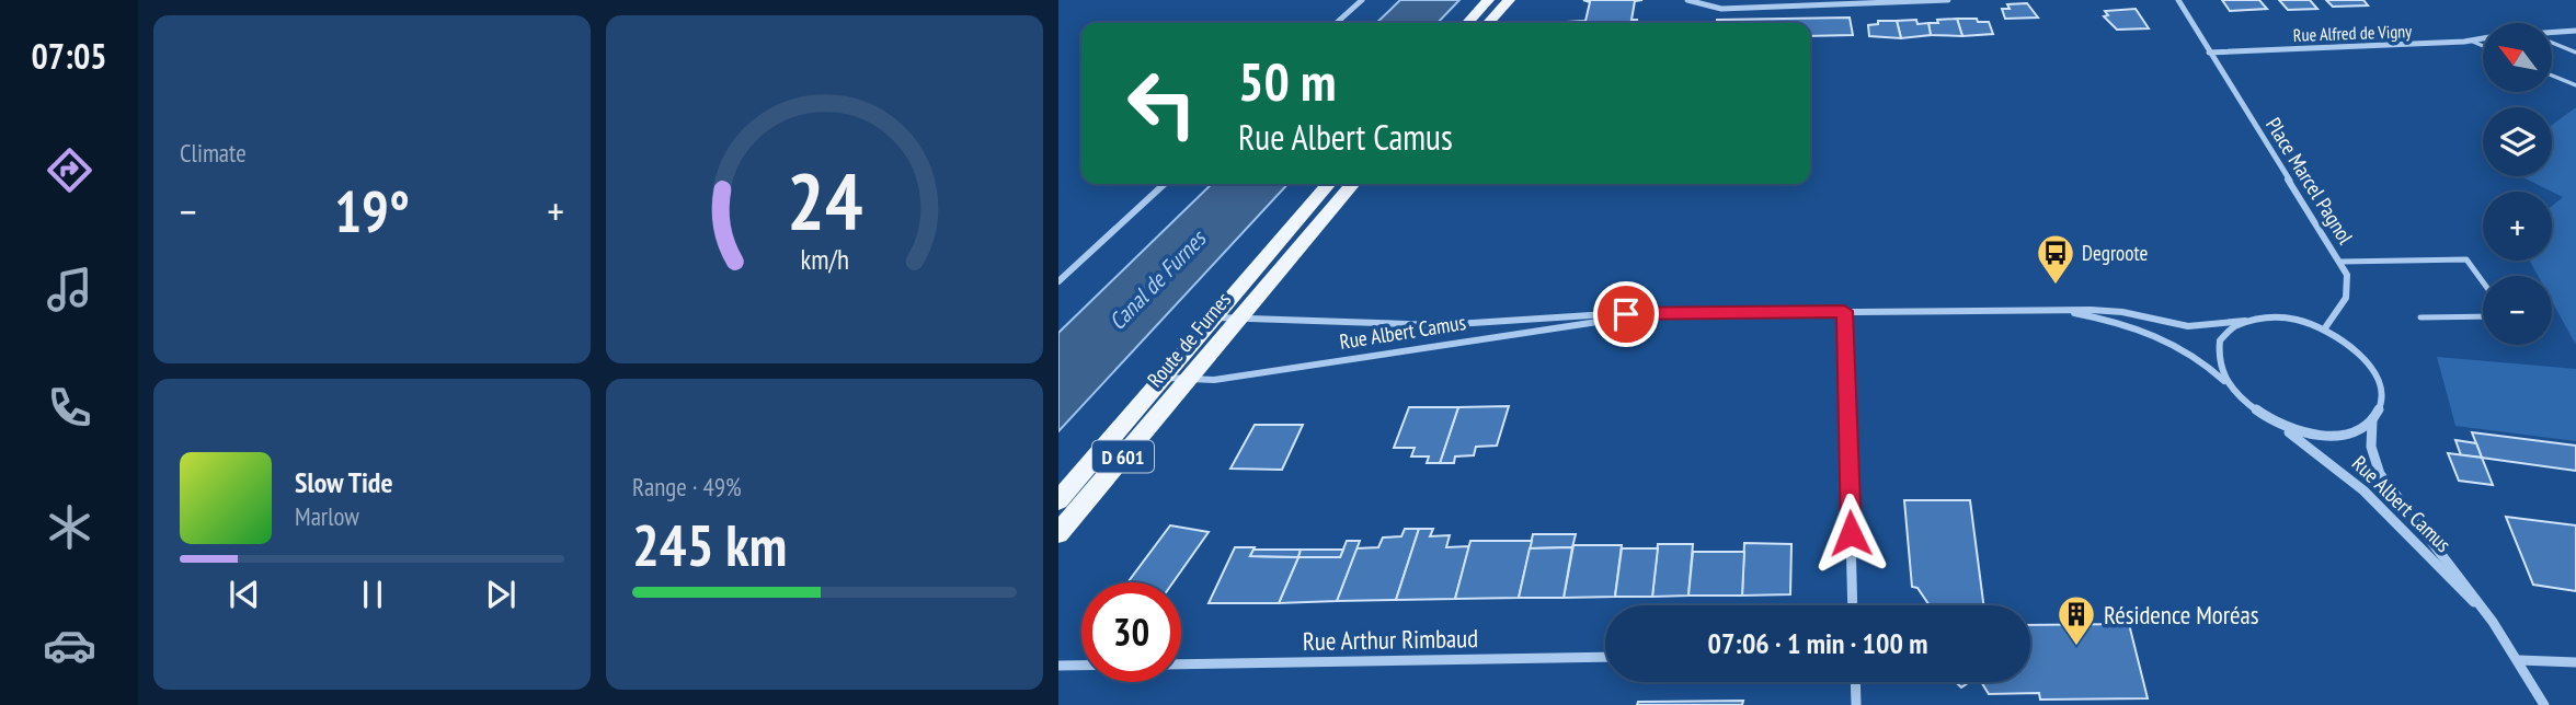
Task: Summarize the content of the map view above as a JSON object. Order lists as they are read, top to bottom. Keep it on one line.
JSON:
{"streets":{"main road":["Route de Furnes","D 601"],"street":["Rue Alfred de Vigny","Place Marcel Pagnol","Rue Albert Camus","Rue Arthur Rimbaud"]},"crossings":[["Rue Alfred de Vigny","Place Marcel Pagnol"],["Place Marcel Pagnol","Rue Albert Camus"],["Rue Albert Camus","Route de Furnes"]],"water":["Canal de Furnes"],"places":{"bus stop":["Degroote"],"building":["Résidence Moréas"]},"north":"top left","page":{"tabs":"07:05","tile":["Climate",["Range · 49%","245 km"]],"map_buttons":["+","−"],"turn":["50 m","Rue Albert Camus"],"heat":["−","19°","+"],"song":["Slow Tide","Marlow"],"limit":"30","trip":"07:06 · 1 min · 100 m","gauge":["24","km/h"]}}
